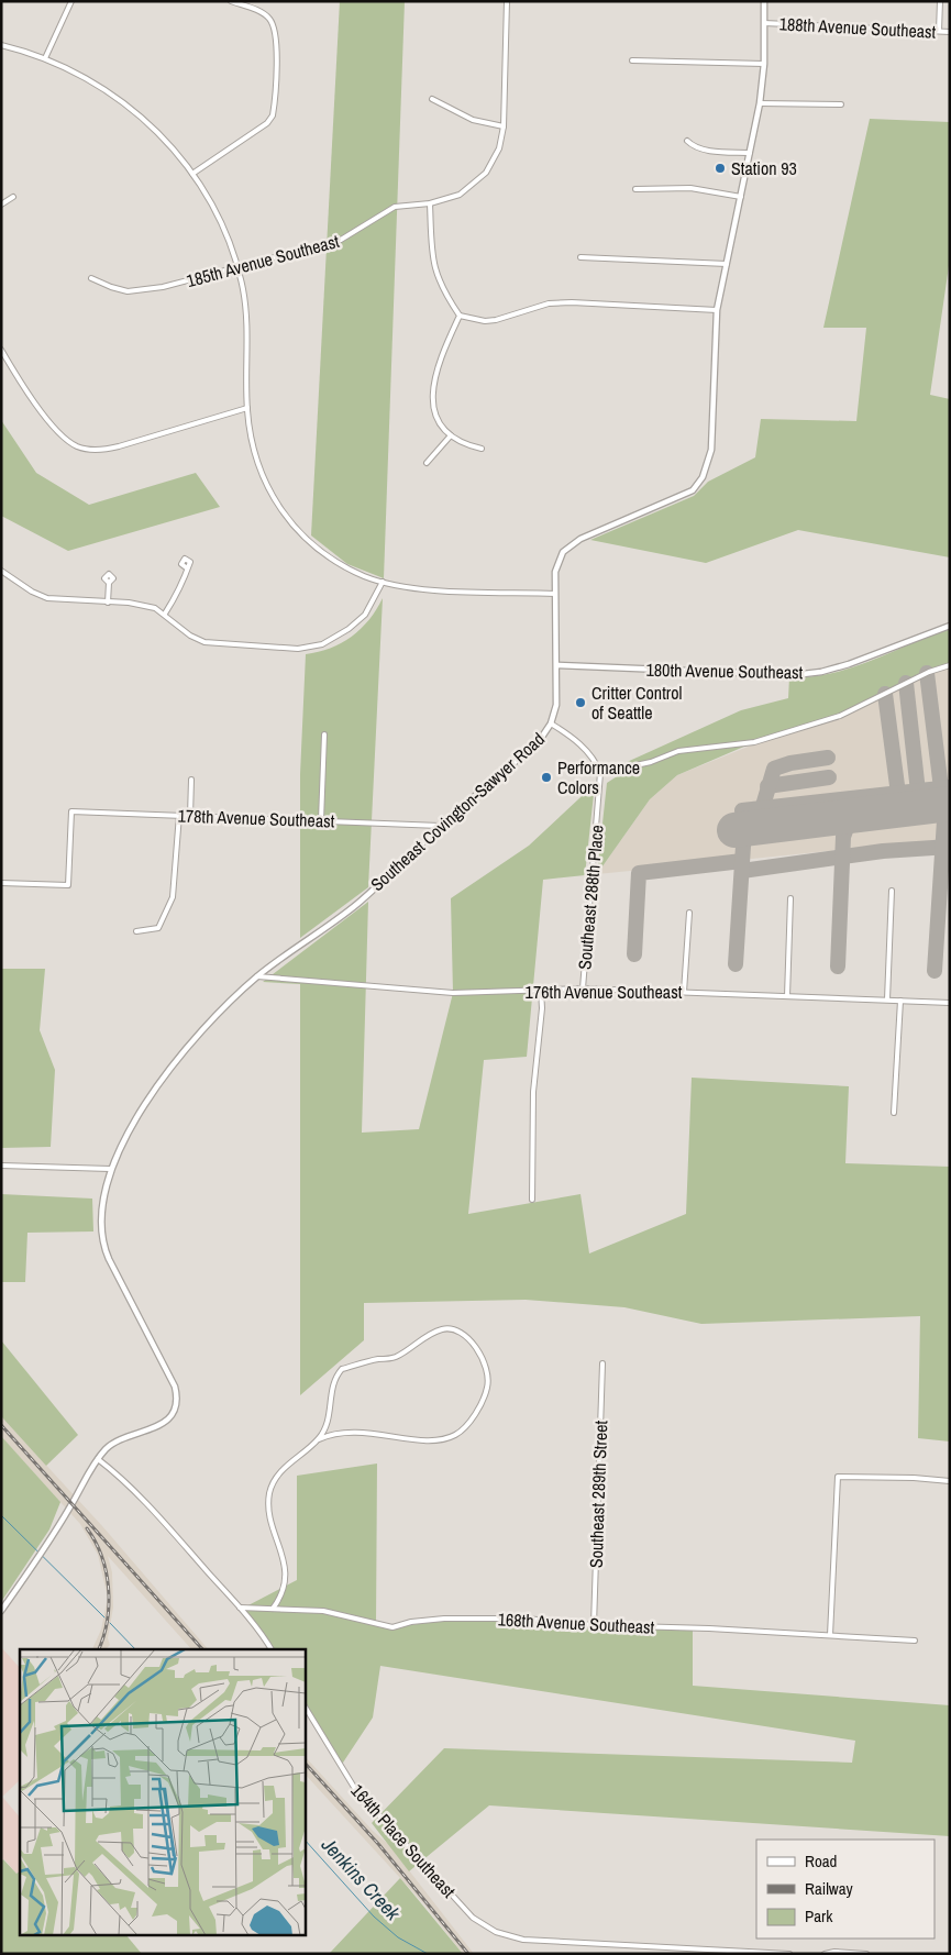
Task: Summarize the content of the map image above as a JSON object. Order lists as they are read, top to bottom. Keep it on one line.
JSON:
{"streets":{"street":["188th Avenue Southeast","185th Avenue Southeast","180th Avenue Southeast","Southeast Covington-Sawyer Road","178th Avenue Southeast","Southeast 288th Place","176th Avenue Southeast","Southeast 289th Street","168th Avenue Southeast","164th Place Southeast"]},"crossings":[["188th Avenue Southeast","Southeast Covington-Sawyer Road"],["180th Avenue Southeast","Southeast Covington-Sawyer Road"],["Southeast Covington-Sawyer Road","178th Avenue Southeast"],["Southeast Covington-Sawyer Road","176th Avenue Southeast"],["Southeast 288th Place","176th Avenue Southeast"],["Southeast 289th Street","168th Avenue Southeast"]],"water":["Jenkins Creek"],"places":["Station 93","Critter Control of Seattle","Performance Colors"],"legend":["Road","Railway","Park"]}
